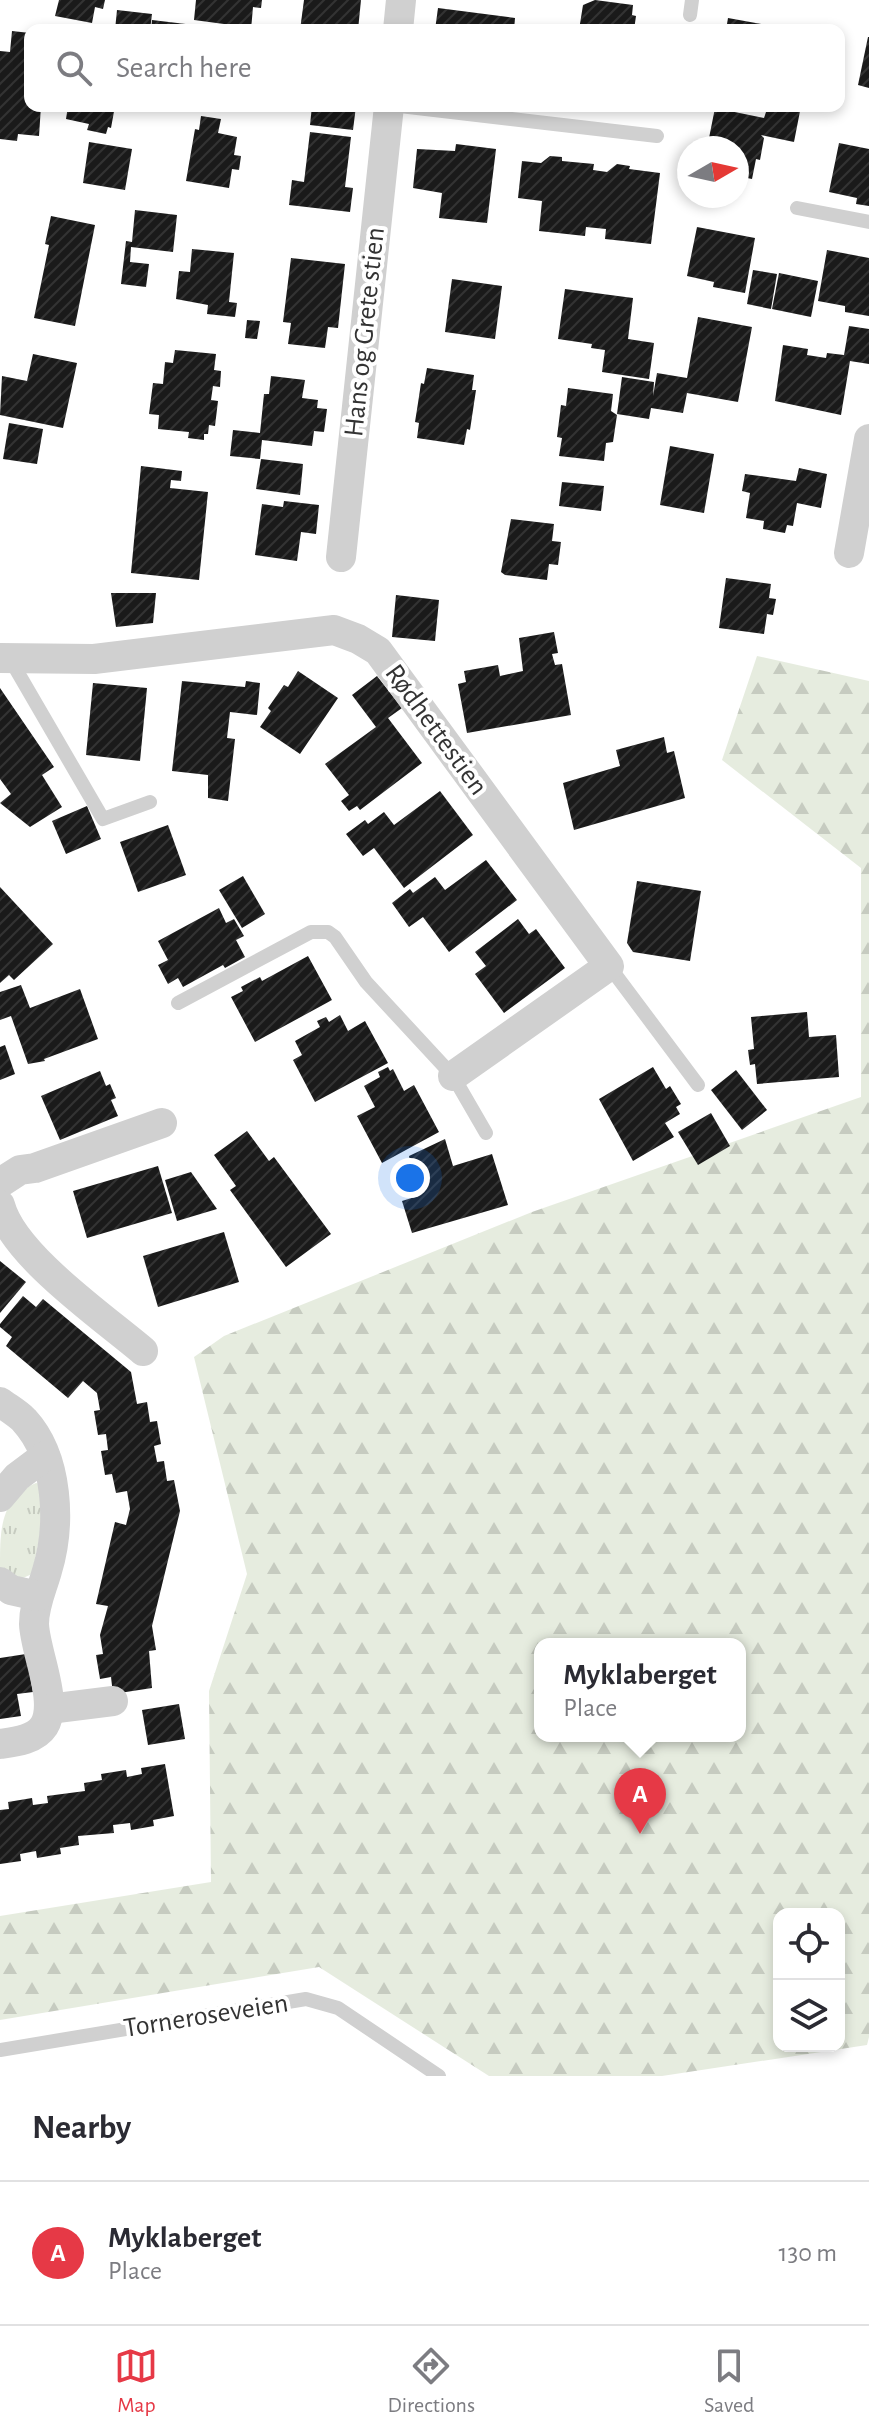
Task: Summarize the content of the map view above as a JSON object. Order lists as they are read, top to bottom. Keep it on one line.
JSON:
{"streets":{"street":["Hans og Grete stien","Rødhettestien"],"lane":["Torneroseveien"]},"north":"right","page":{"search":"Search here","popup":["Myklaberget","Place"],"pins":"A","heading":"Nearby","list":[{"mark":"A","name":"Myklaberget","note":"Place","value":"130 m"}],"nav":["Map","Directions","Saved"]}}
